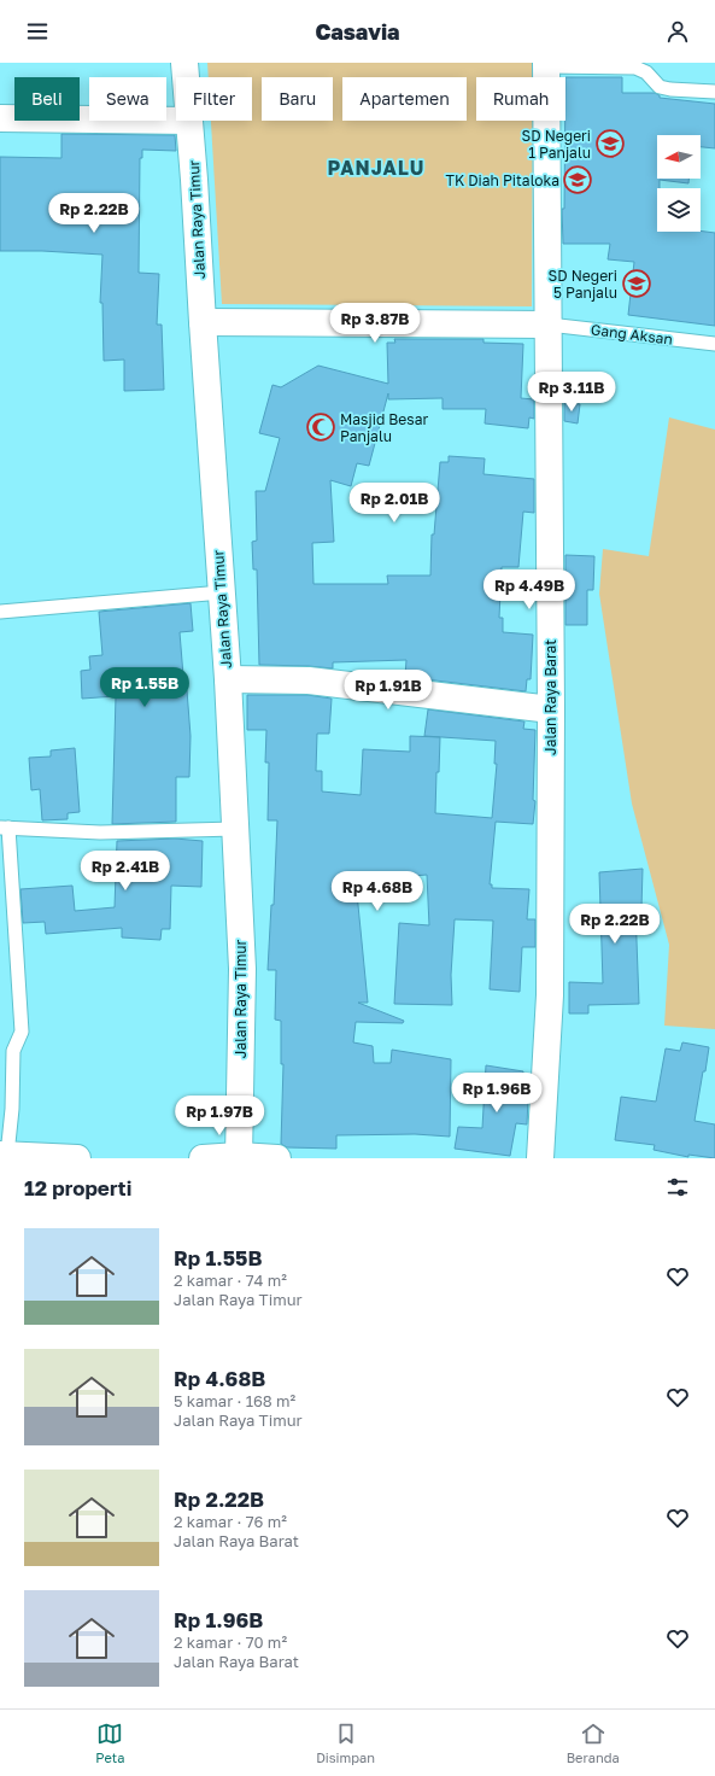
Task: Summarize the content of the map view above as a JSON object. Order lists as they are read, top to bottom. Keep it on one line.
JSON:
{"streets":{"street":["Jalan Raya Timur","Jalan Raya Barat"],"lane":["Gang Aksan"]},"crossings":[["Gang Aksan","Jalan Raya Barat"]],"districts":["PANJALU"],"places":{"school or university":["SD Negeri 1 Panjalu","TK Diah Pitaloka","SD Negeri 5 Panjalu"],"mosque":["Masjid Besar Panjalu"]},"north":"left","page":{"header":"Casavia","chip":["Beli","Sewa","Filter","Baru","Apartemen","Rumah"],"price":["Rp 2.22B","Rp 3.87B","Rp 3.11B","Rp 2.01B","Rp 4.49B","Rp 1.55B","Rp 1.91B","Rp 2.41B","Rp 4.68B","Rp 2.22B","Rp 1.96B","Rp 1.97B"],"heading":"12 properti","list":[{"name":"Rp 1.55B","note":"2 kamar · 74 m² · Jalan Raya Timur"},{"name":"Rp 4.68B","note":"5 kamar · 168 m² · Jalan Raya Timur"},{"name":"Rp 2.22B","note":"2 kamar · 76 m² · Jalan Raya Barat"},{"name":"Rp 1.96B","note":"2 kamar · 70 m² · Jalan Raya Barat"}],"tabs":["Peta","Disimpan","Beranda"]}}
